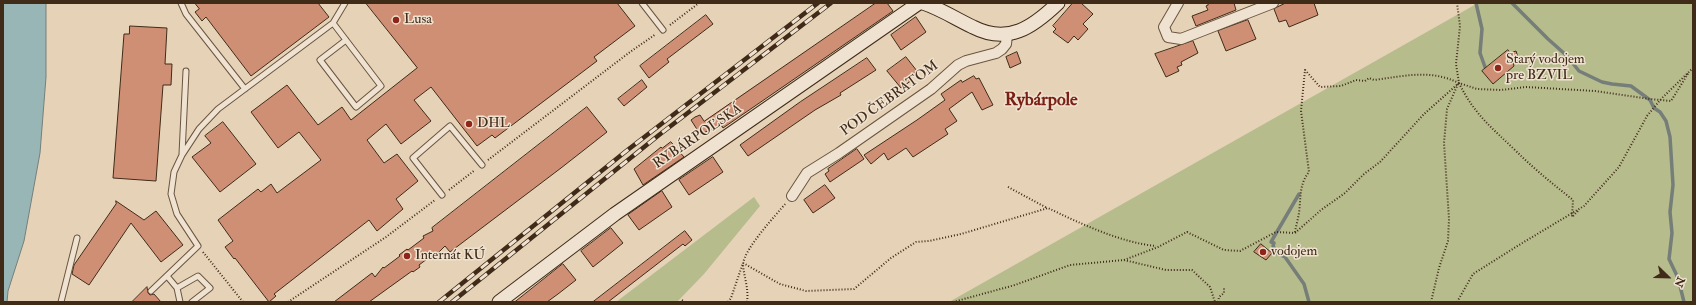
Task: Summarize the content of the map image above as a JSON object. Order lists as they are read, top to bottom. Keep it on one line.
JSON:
{"streets":{"street":["POD ČEBRATOM","RYBÁRPOĽSKÁ"]},"districts":["Rybárpole"],"places":["Lusa","Starý vodojem pre BZVIL","DHL","vodojem","Internát KÚ"],"north":"bottom right"}
